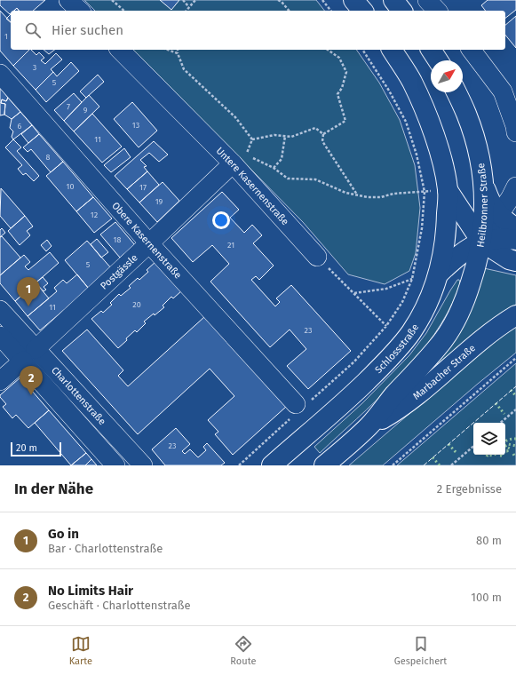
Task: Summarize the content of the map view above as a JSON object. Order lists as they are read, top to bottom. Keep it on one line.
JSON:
{"streets":{"main road":["Heilbronner Straße","Schlossstraße","Marbacher Straße"],"street":["Untere Kasernenstraße","Obere Kasernenstraße","Postgässle","Charlottenstraße"]},"crossings":[["Untere Kasernenstraße","Postgässle"],["Obere Kasernenstraße","Postgässle"],["Postgässle","Charlottenstraße"]],"house_numbers":["1","3","5","7","9","13","6","11","8","10","17","19","12","18","21","5","20","11","23","23"],"scale_bar":"20 m","north":"top right","page":{"search":"Hier suchen","pins":["1","2"],"scale":"20 m","heading":["In der Nähe","2 Ergebnisse"],"list":[{"mark":"1","name":"Go in","note":"Bar · Charlottenstraße","value":"80 m"},{"mark":"2","name":"No Limits Hair","note":"Geschäft · Charlottenstraße","value":"100 m"}],"nav":["Karte","Route","Gespeichert"]}}
